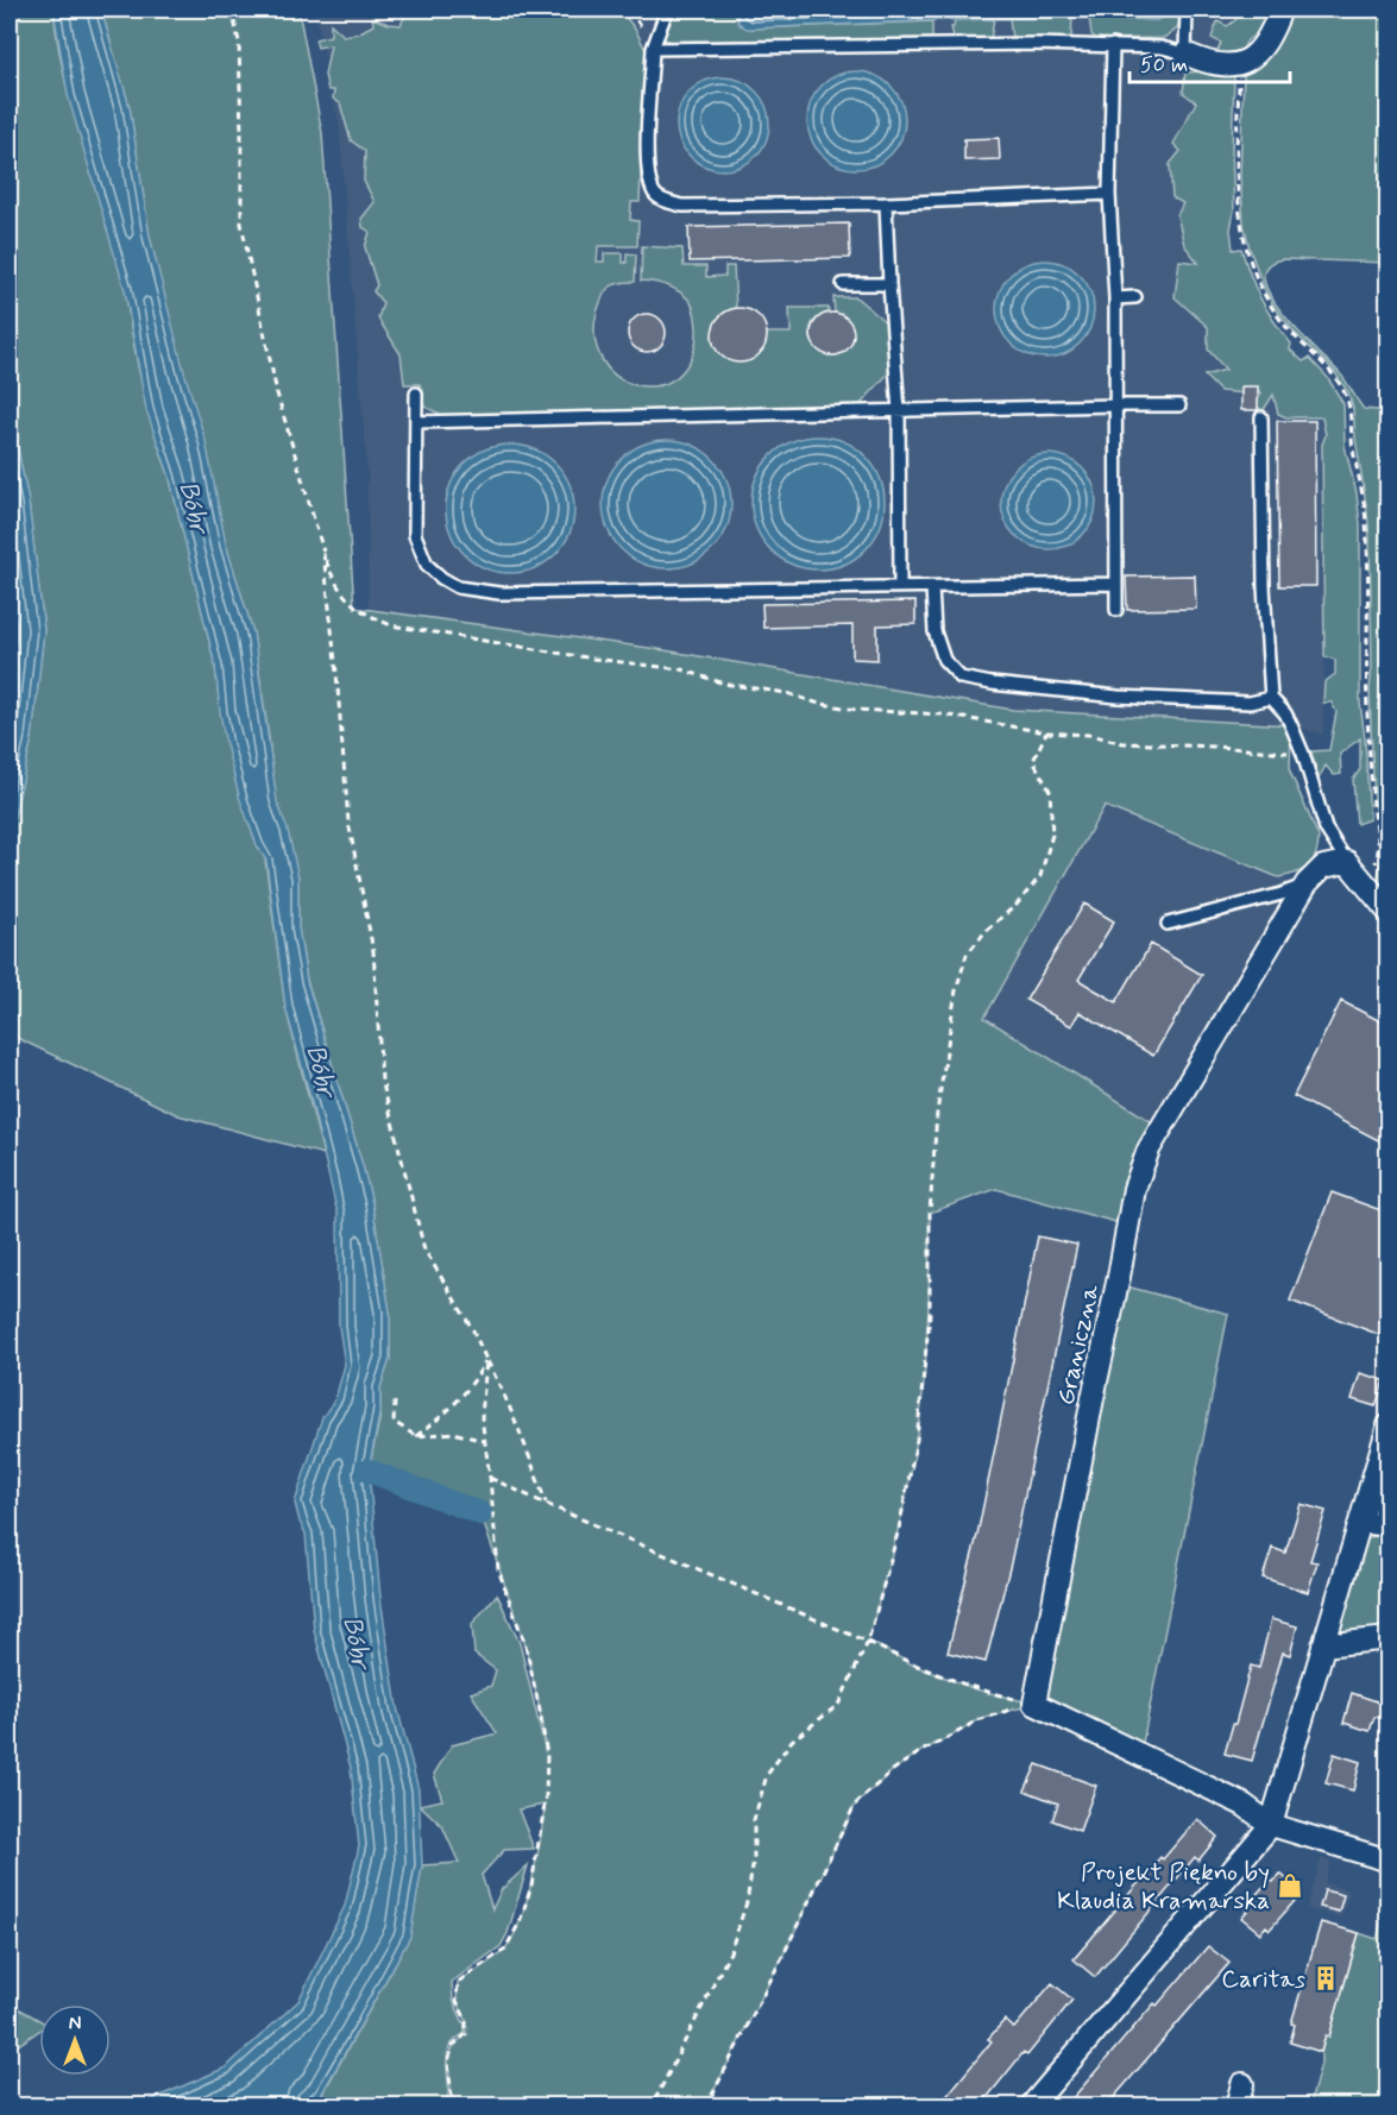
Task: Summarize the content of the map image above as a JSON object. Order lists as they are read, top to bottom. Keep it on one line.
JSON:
{"streets":{"street":["Graniczna"]},"water":["Bóbr"],"places":{"shop":["Projekt Piękno by Klaudia Kramarska"],"building":["Caritas"]},"scale_bar":"50 m","north":"top"}
